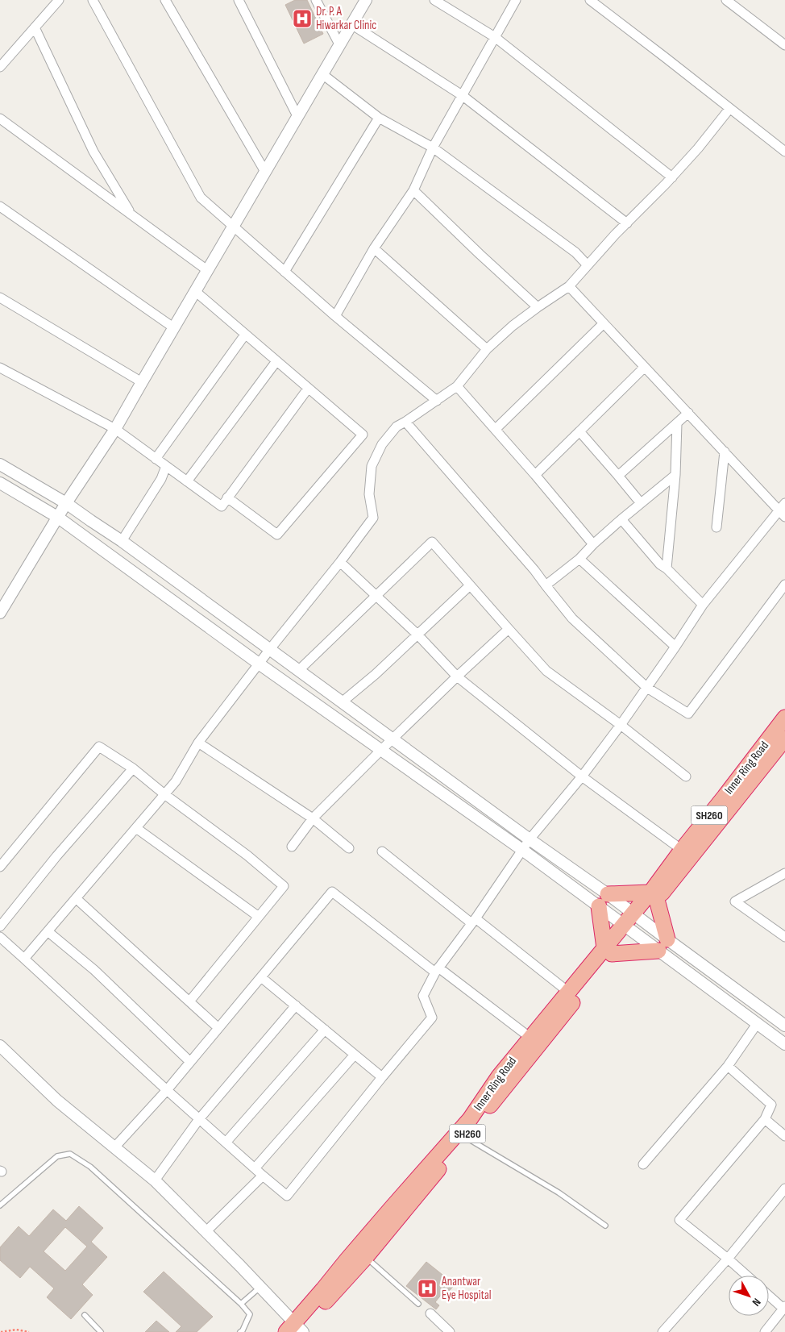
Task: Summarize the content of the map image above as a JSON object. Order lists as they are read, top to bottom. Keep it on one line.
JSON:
{"streets":{"highway":["Inner Ring Road","SH260"]},"places":{"hospital":["Dr. P. A Hiwarkar Clinic","Anantwar Eye Hospital"]},"north":"bottom right"}
